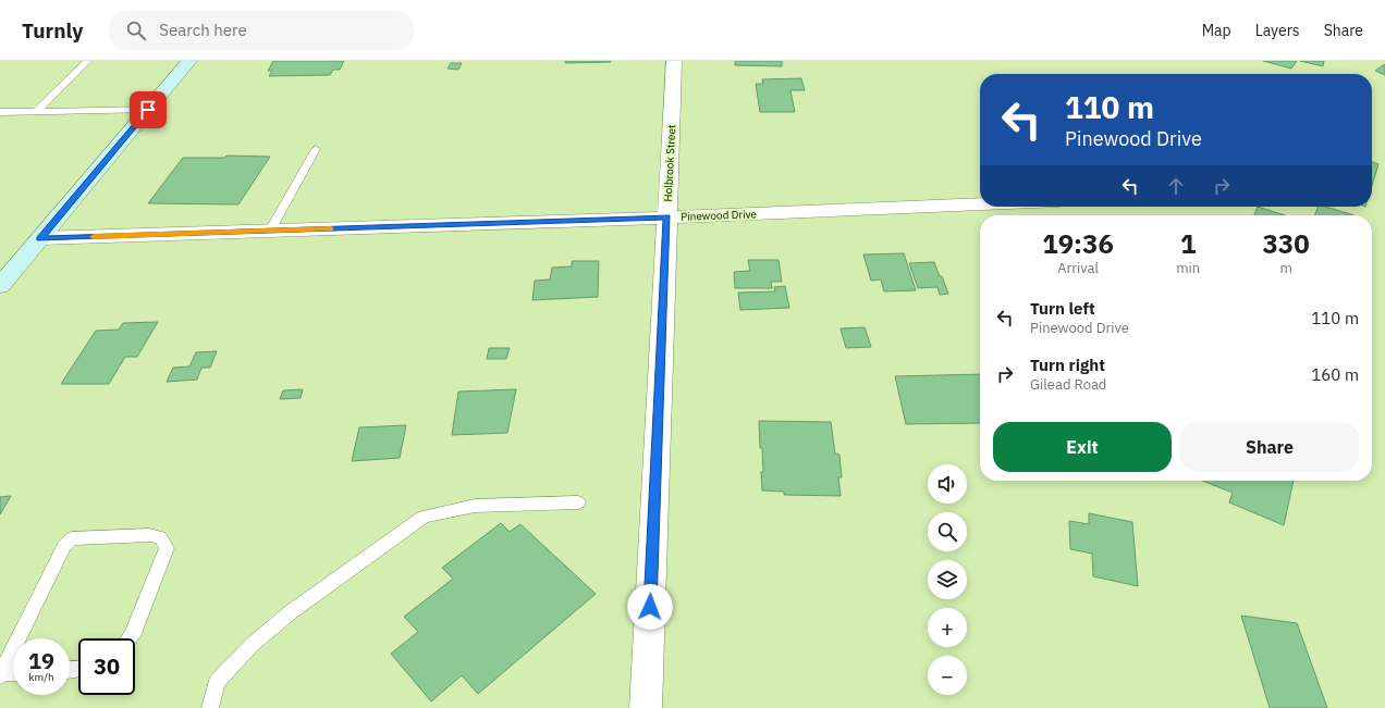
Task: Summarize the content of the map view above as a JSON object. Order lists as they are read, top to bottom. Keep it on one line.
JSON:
{"streets":{"street":["Holbrook Street","Pinewood Drive"]},"crossings":[["Holbrook Street","Pinewood Drive"]],"page":{"header":"Turnly","search":"Search here","nav":["Map","Layers","Share"],"turn":["110 m","Pinewood Drive"],"eta":["19:36","Arrival","1","min","330","m"],"list":[{"name":"Turn left","note":"Pinewood Drive","value":"110 m"},{"name":"Turn right","note":"Gilead Road","value":"160 m"}],"buttons":["Exit","Share"],"map_buttons":["+","−"],"speed":"19 km/h","limit":"30"}}
